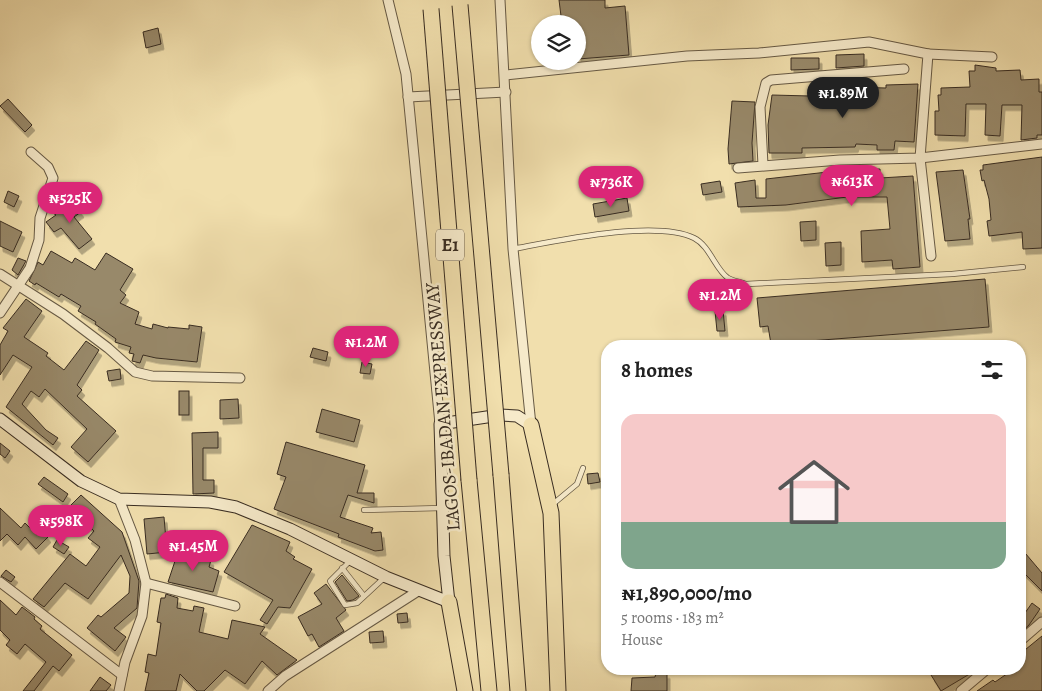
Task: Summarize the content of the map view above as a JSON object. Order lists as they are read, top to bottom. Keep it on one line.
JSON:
{"streets":{"highway":["E1","LAGOS-IBADAN EXPRESSWAY"]},"page":{"price":["₦1.89M","₦613K","₦736K","₦525K","₦1.2M","₦1.2M","₦598K","₦1.45M"],"heading":"8 homes","list":[{"name":"₦1,890,000/mo","note":"5 rooms · 183 m² · House"}]}}
